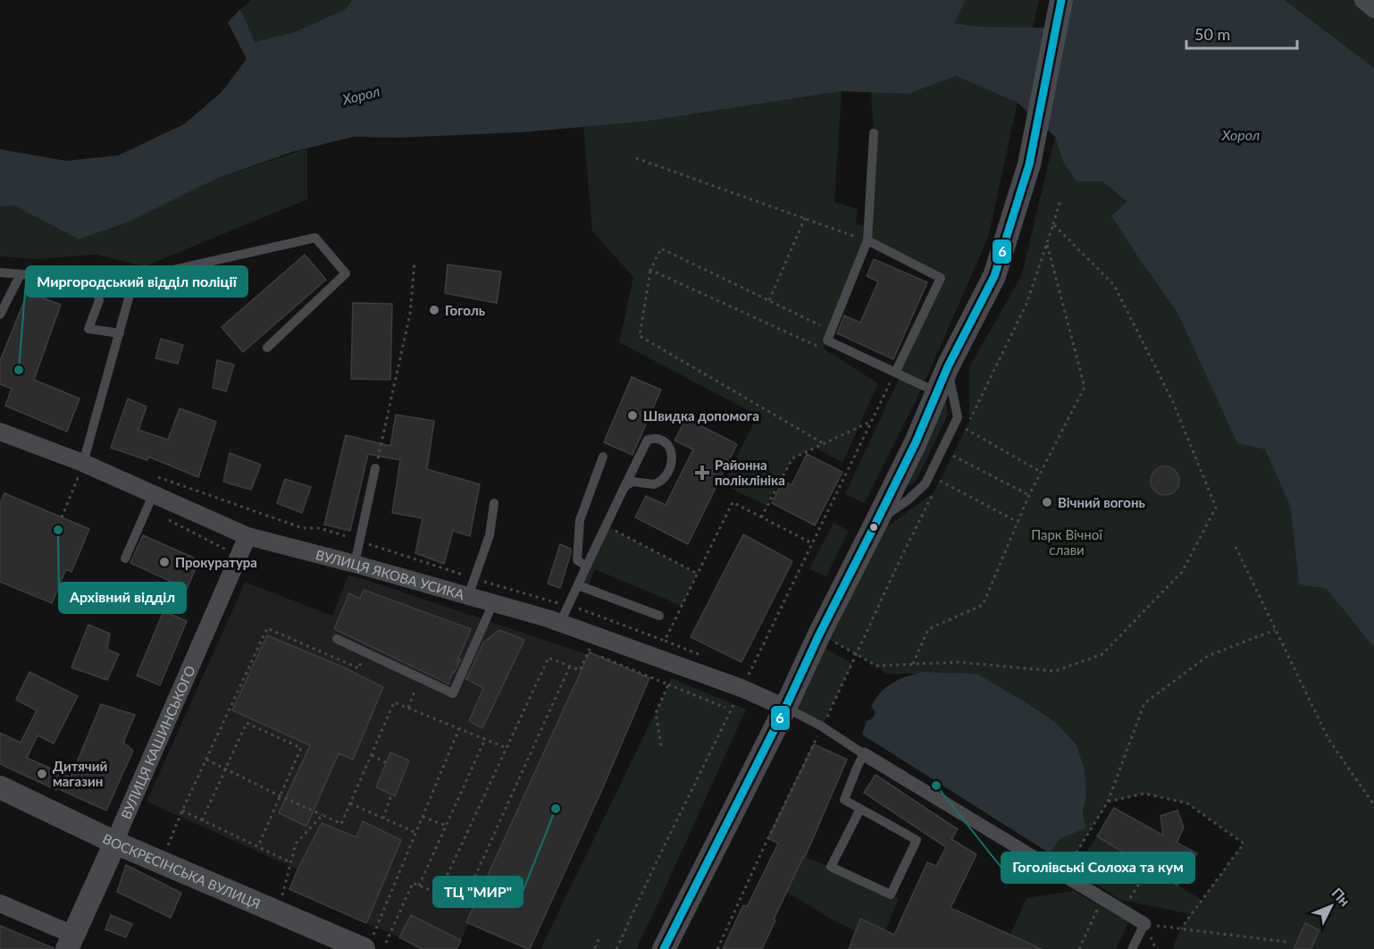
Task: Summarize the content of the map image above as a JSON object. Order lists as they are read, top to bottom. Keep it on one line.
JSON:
{"streets":{"street":["ВУЛИЦЯ ЯКОВА УСИКА","ВУЛИЦЯ КАШИНСЬКОГО","ВОСКРЕСІНСЬКА ВУЛИЦЯ"]},"crossings":[["ВУЛИЦЯ ЯКОВА УСИКА","ВУЛИЦЯ КАШИНСЬКОГО"],["ВУЛИЦЯ КАШИНСЬКОГО","ВОСКРЕСІНСЬКА ВУЛИЦЯ"]],"water":["Хорол"],"parks":["Парк Вічної слави"],"places":{"other":["Гоголь","Миргородський відділ поліції","Швидка допомога","Вічний вогонь","Архівний відділ","Прокуратура","Дитячий магазин","Гоголівські Солоха та кум","ТЦ \"МИР\""],"health":["Районна поліклініка"]},"lines":["transit line 6"],"scale_bar":"50 m","north":"top right"}
